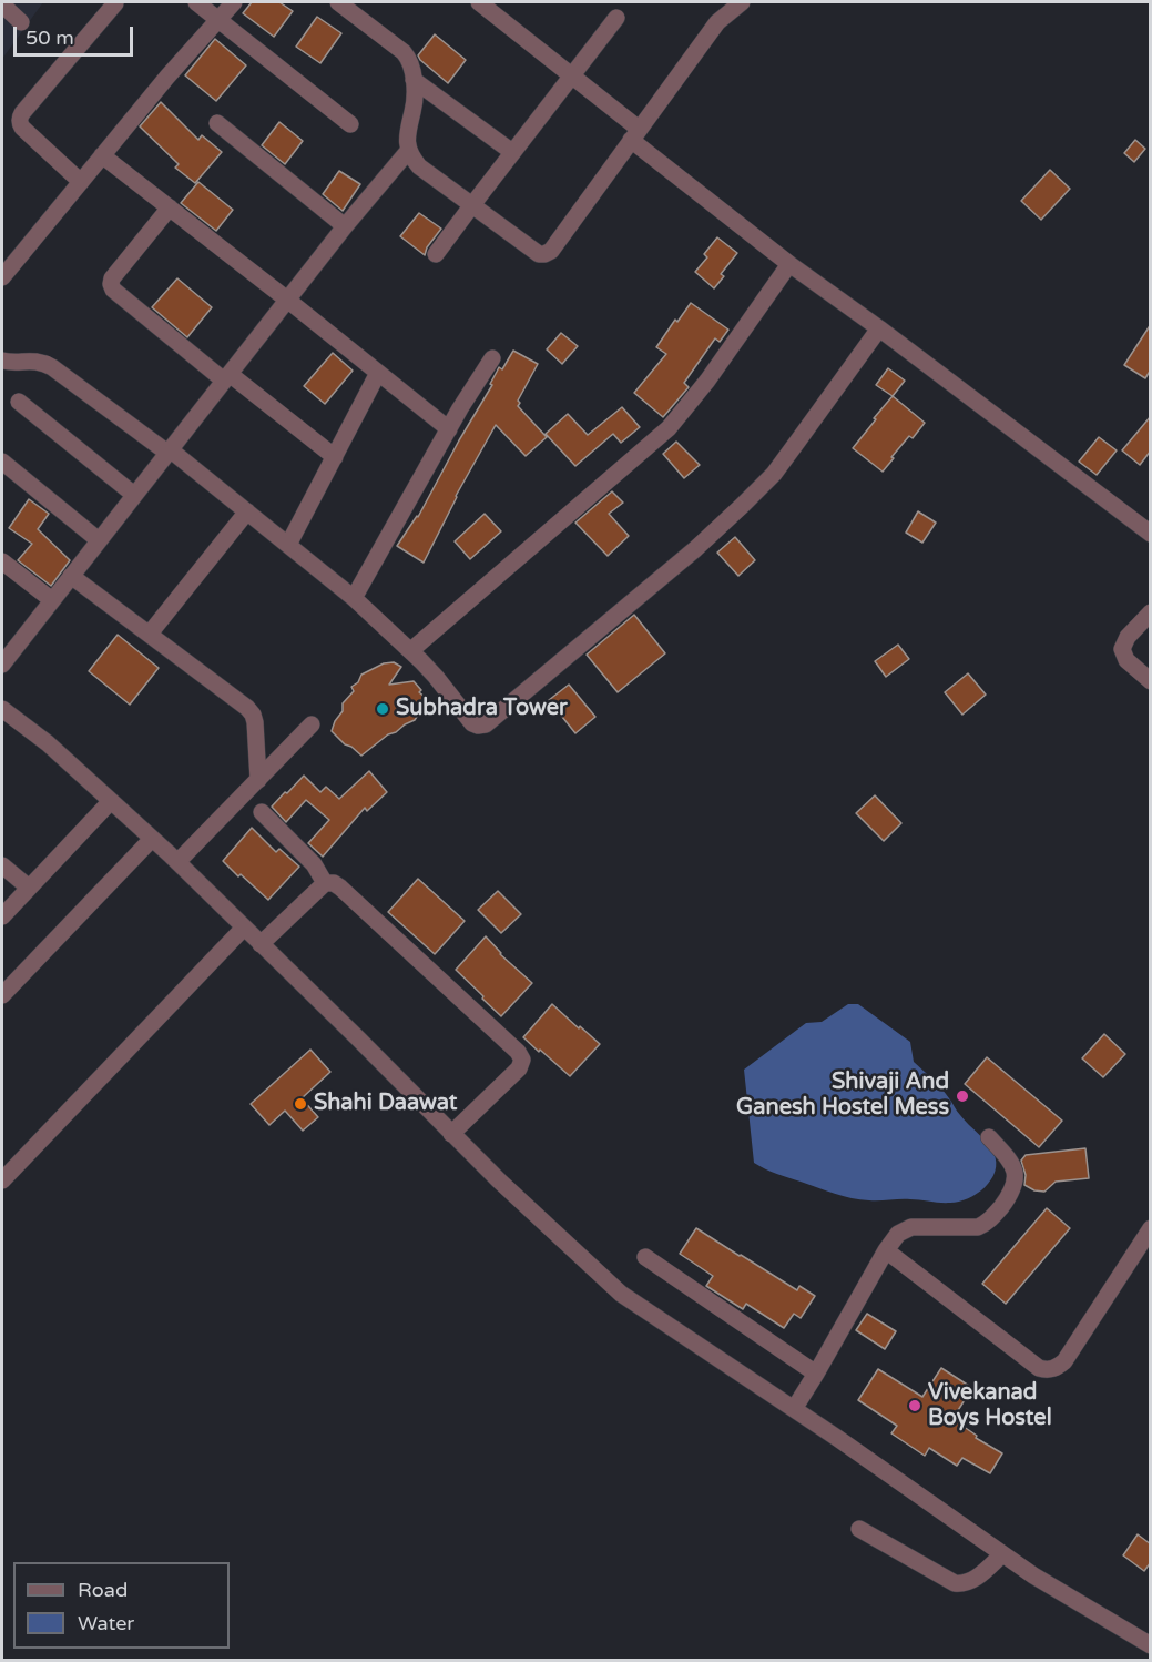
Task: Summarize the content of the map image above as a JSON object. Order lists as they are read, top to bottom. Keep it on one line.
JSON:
{"places":["Subhadra Tower","Shivaji And Ganesh Hostel Mess","Shahi Daawat","Vivekanad Boys Hostel"],"legend":["Road","Water"],"scale_bar":"50 m"}
